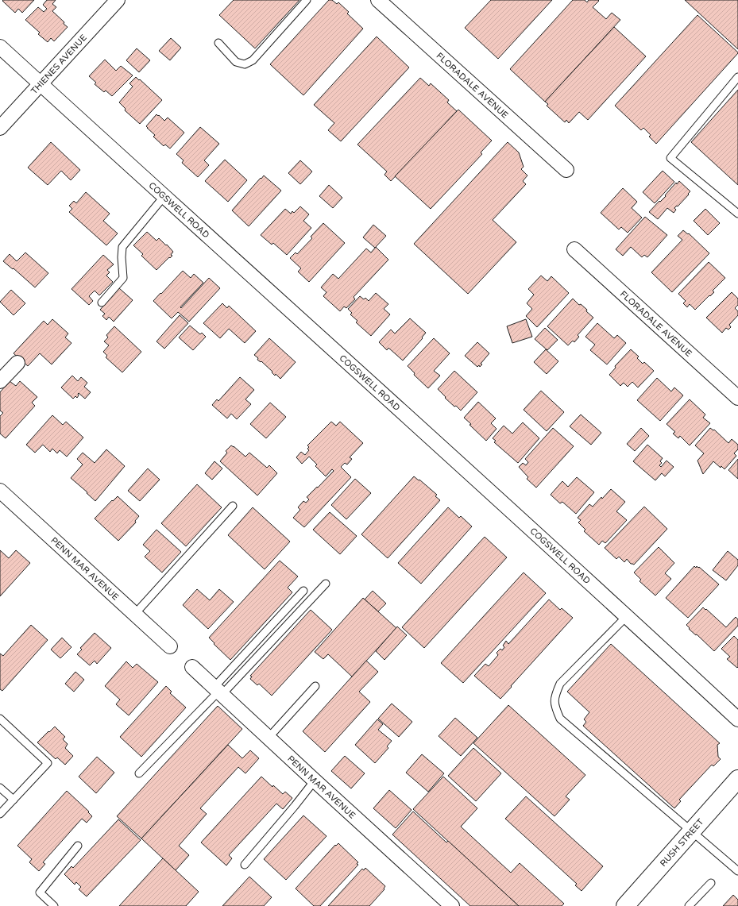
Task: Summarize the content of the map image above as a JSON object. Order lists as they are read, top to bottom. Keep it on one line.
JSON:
{"streets":{"street":["THIENES AVENUE","FLORADALE AVENUE","COGSWELL ROAD","PENN MAR AVENUE","RUSH STREET"]},"crossings":[["THIENES AVENUE","COGSWELL ROAD"]]}
